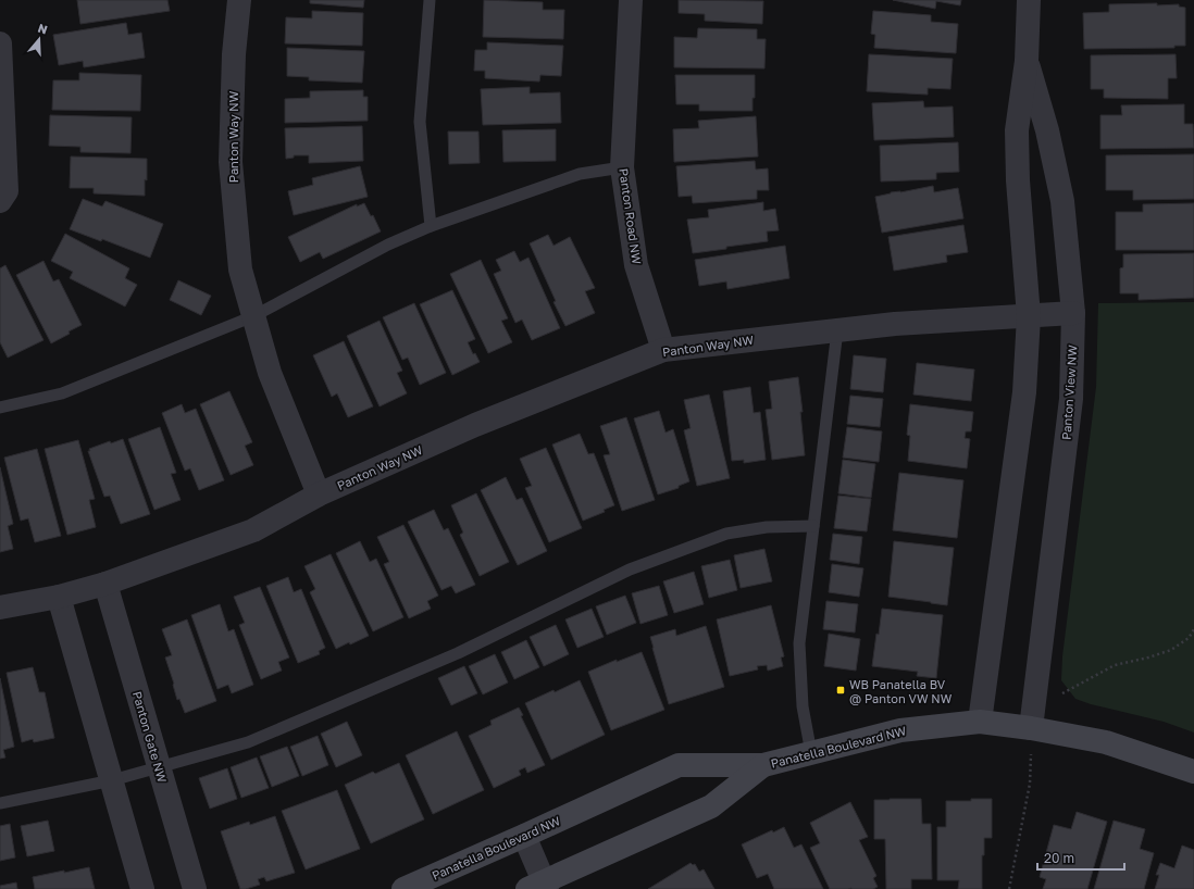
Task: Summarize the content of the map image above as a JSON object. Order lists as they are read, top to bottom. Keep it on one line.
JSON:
{"streets":{"street":["Panton Way NW","Panton Road NW","Panton View NW","Panton Gate NW","Panatella Boulevard NW"]},"crossings":[["Panton Way NW","Panton Road NW"],["Panton Way NW","Panton View NW"],["Panton Way NW","Panton Gate NW"],["Panton View NW","Panatella Boulevard NW"]],"places":{"transit":["WB Panatella BV @ Panton VW NW"]},"scale_bar":"20 m","north":"top"}
